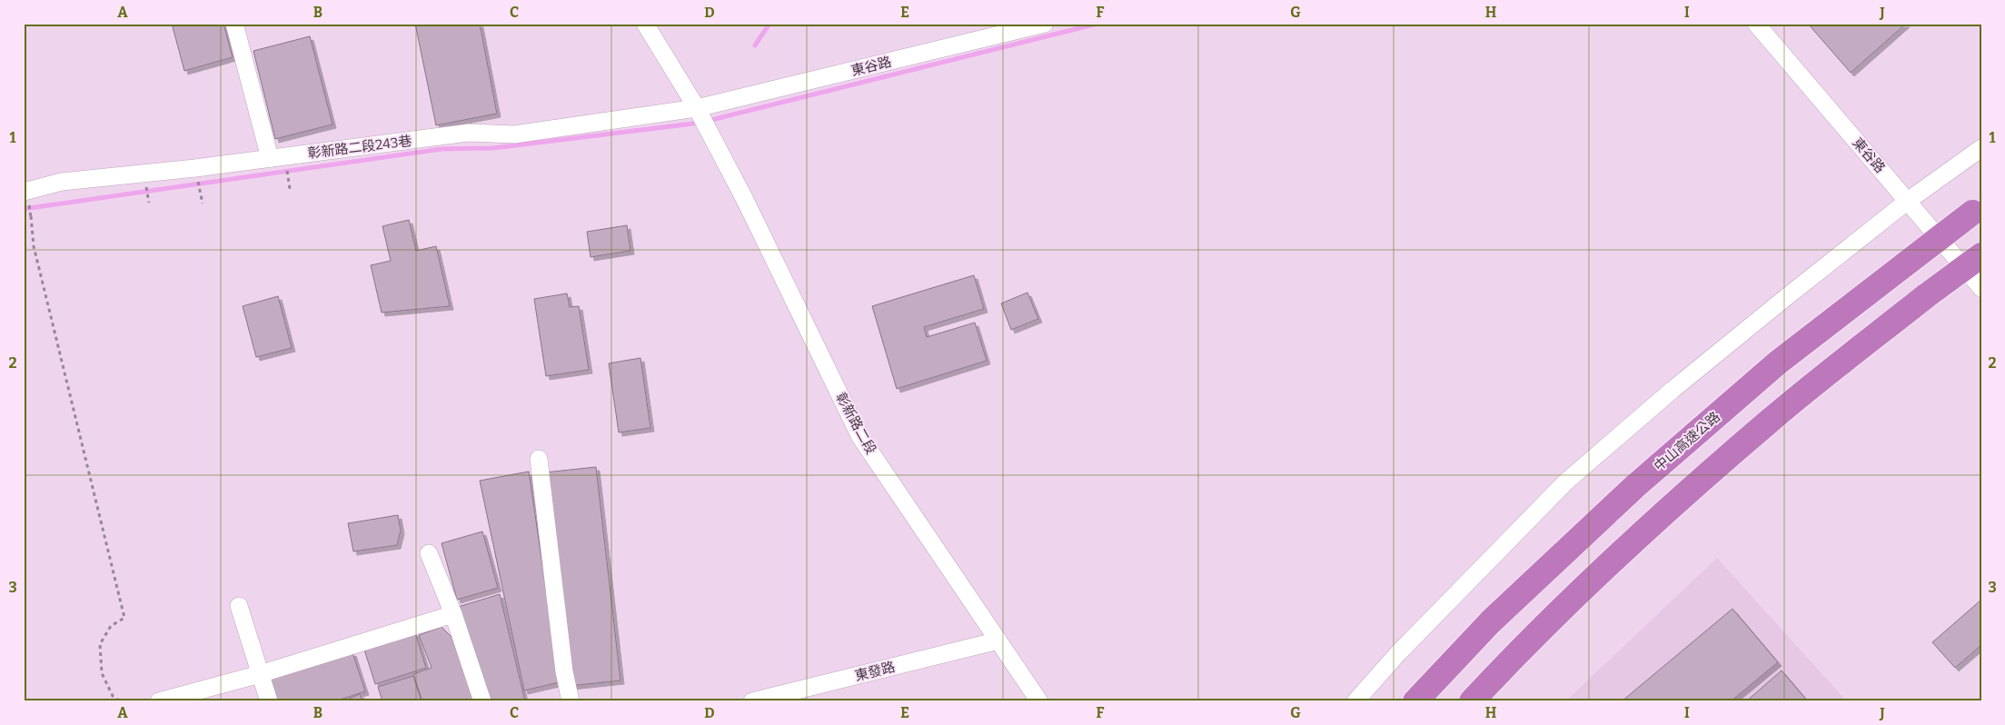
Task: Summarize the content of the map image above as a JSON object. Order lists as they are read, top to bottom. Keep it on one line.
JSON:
{"streets":{"highway":["中山高速公路"],"street":["東谷路","彰新路二段243巷","彰新路二段","東發路"]},"crossings":[["東谷路","彰新路二段243巷"],["東谷路","彰新路二段"],["彰新路二段243巷","彰新路二段"],["彰新路二段","東發路"]],"grid":{"columns":["A","B","C","D","E","F","G","H","I","J"],"rows":["1","2","3"]}}
